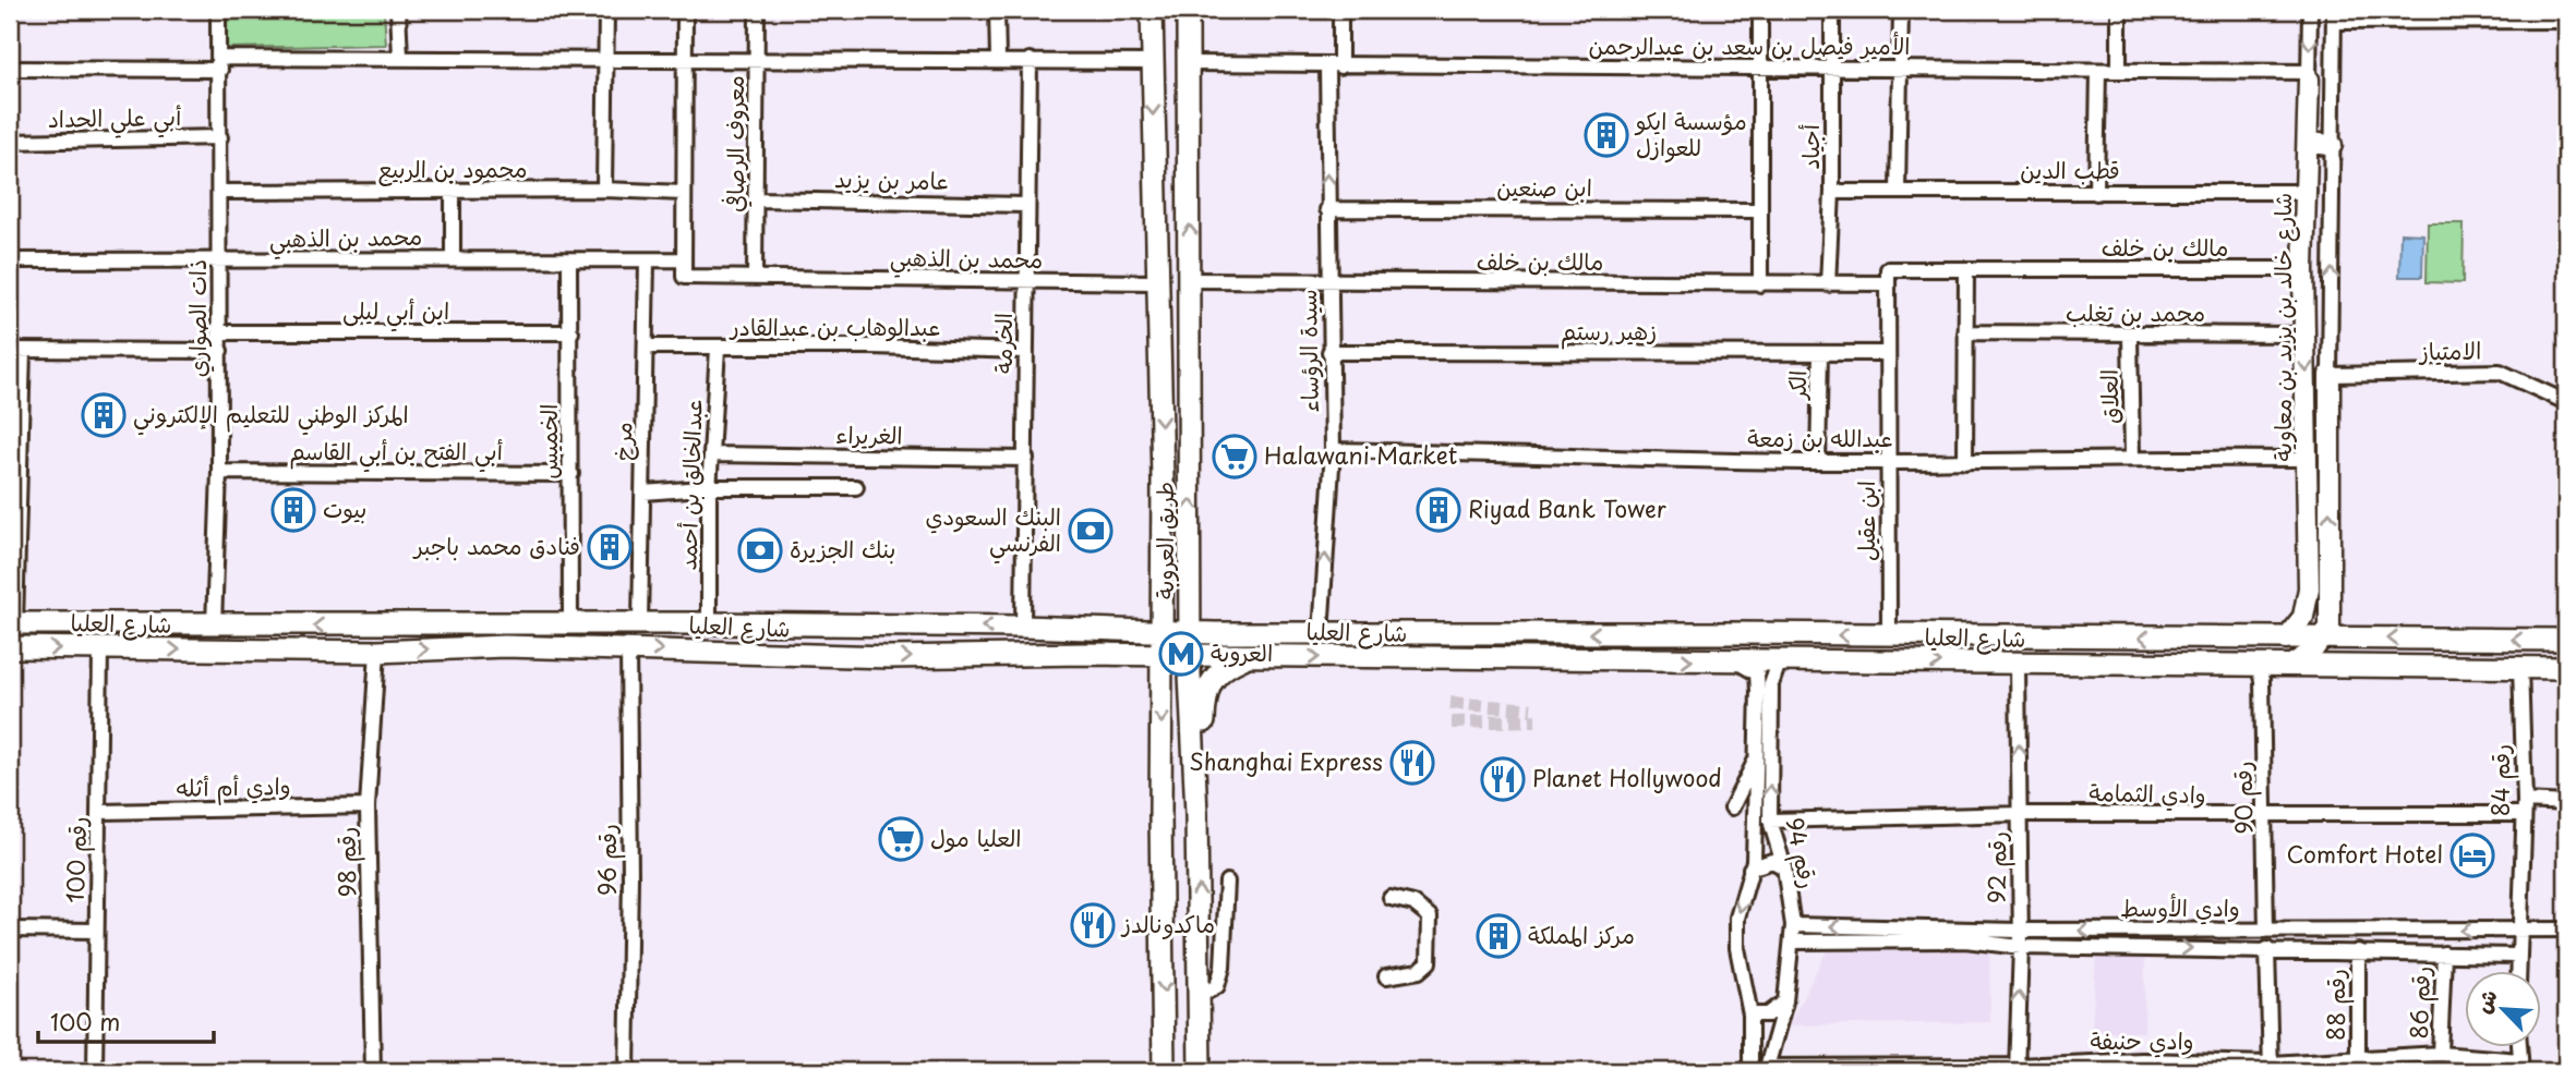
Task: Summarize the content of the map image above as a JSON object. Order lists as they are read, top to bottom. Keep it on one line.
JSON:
{"streets":{"main road":["شارع خالد بن يزيد بن معاوية","طريق العروبة","شارع العليا"],"street":["الأمير فيصل بن سعد بن عبدالرحمن","أبي علي الحداد","معروف الرصافي","أجياد","محمود بن الربيع","قطب الدين","عامر بن يزيد","ابن صنعين","محمد بن الذهبي","مالك بن خلف","ابن أبي ليلى","محمد بن تغلب","ذات الصواري","عبدالوهاب بن عبدالقادر","زهير رستم","الخرمة","سيدة الرؤساء","الامتياز","الكر","العلاق","الغريراء","عبدالله بن زمعة","الخميس","مرخ","أبي الفتح بن أبي القاسم","عبدالخالق بن أحمد","ابن عقيل","رقم 84","وادي أم أثله","وادي الثمامة","رقم 90","رقم 94","رقم 100","رقم 96","رقم 98","رقم 92","وادي الأوسط","رقم 86","رقم 88","وادي حنيفة"]},"crossings":[["الأمير فيصل بن سعد بن عبدالرحمن","أجياد"],["الأمير فيصل بن سعد بن عبدالرحمن","شارع خالد بن يزيد بن معاوية"],["الأمير فيصل بن سعد بن عبدالرحمن","سيدة الرؤساء"],["الأمير فيصل بن سعد بن عبدالرحمن","طريق العروبة"],["أبي علي الحداد","ذات الصواري"],["معروف الرصافي","عامر بن يزيد"],["معروف الرصافي","محمد بن الذهبي"],["أجياد","قطب الدين"],["أجياد","مالك بن خلف"],["محمود بن الربيع","ذات الصواري"],["قطب الدين","شارع خالد بن يزيد بن معاوية"],["عامر بن يزيد","الخرمة"],["ابن صنعين","سيدة الرؤساء"],["محمد بن الذهبي","ذات الصواري"],["محمد بن الذهبي","الخرمة"],["محمد بن الذهبي","الخميس"],["محمد بن الذهبي","مرخ"],["محمد بن الذهبي","طريق العروبة"],["مالك بن خلف","شارع خالد بن يزيد بن معاوية"],["مالك بن خلف","سيدة الرؤساء"],["مالك بن خلف","ابن عقيل"],["مالك بن خلف","طريق العروبة"],["ابن أبي ليلى","ذات الصواري"],["ابن أبي ليلى","الخميس"],["محمد بن تغلب","شارع خالد بن يزيد بن معاوية"],["محمد بن تغلب","العلاق"],["ذات الصواري","أبي الفتح بن أبي القاسم"],["ذات الصواري","شارع العليا"],["شارع خالد بن يزيد بن معاوية","الامتياز"],["شارع خالد بن يزيد بن معاوية","عبدالله بن زمعة"],["شارع خالد بن يزيد بن معاوية","شارع العليا"],["عبدالوهاب بن عبدالقادر","الخرمة"],["عبدالوهاب بن عبدالقادر","مرخ"],["عبدالوهاب بن عبدالقادر","عبدالخالق بن أحمد"],["زهير رستم","سيدة الرؤساء"],["زهير رستم","الكر"],["زهير رستم","ابن عقيل"],["الخرمة","الغريراء"],["الخرمة","شارع العليا"],["سيدة الرؤساء","عبدالله بن زمعة"],["سيدة الرؤساء","شارع العليا"],["الكر","عبدالله بن زمعة"],["العلاق","عبدالله بن زمعة"],["الغريراء","عبدالخالق بن أحمد"],["عبدالله بن زمعة","ابن عقيل"],["الخميس","أبي الفتح بن أبي القاسم"],["الخميس","شارع العليا"],["مرخ","شارع العليا"],["عبدالخالق بن أحمد","شارع العليا"],["ابن عقيل","شارع العليا"],["طريق العروبة","شارع العليا"],["شارع العليا","رقم 84"],["شارع العليا","رقم 90"],["شارع العليا","رقم 94"],["شارع العليا","رقم 100"],["شارع العليا","رقم 96"],["شارع العليا","رقم 98"],["شارع العليا","رقم 92"],["رقم 84","وادي الثمامة"],["رقم 84","وادي الأوسط"],["وادي أم أثله","رقم 100"],["وادي أم أثله","رقم 98"],["وادي الثمامة","رقم 90"],["وادي الثمامة","رقم 94"],["وادي الثمامة","رقم 92"],["رقم 90","وادي الأوسط"],["رقم 94","وادي الأوسط"],["رقم 94","وادي حنيفة"],["رقم 92","وادي الأوسط"],["رقم 92","وادي حنيفة"],["وادي الأوسط","رقم 86"],["وادي الأوسط","رقم 88"],["رقم 86","وادي حنيفة"],["رقم 88","وادي حنيفة"]],"one_way":["سيدة الرؤساء","رقم 92"],"places":{"building":["مؤسسة ايكو للعوازل","المركز الوطني للتعليم الإلكتروني","بيوت","Riyad Bank Tower","فنادق محمد باجبر","مركز المملكة"],"supermarket":["Halawani Market","العليا مول"],"bank":["البنك السعودي الفرنسي","بنك الجزيرة"],"metro station":["العروبة"],"restaurant":["Shanghai Express","Planet Hollywood","ماكدونالدز"],"hotel":["Comfort Hotel"]},"scale_bar":"100 m","north":"top left"}
